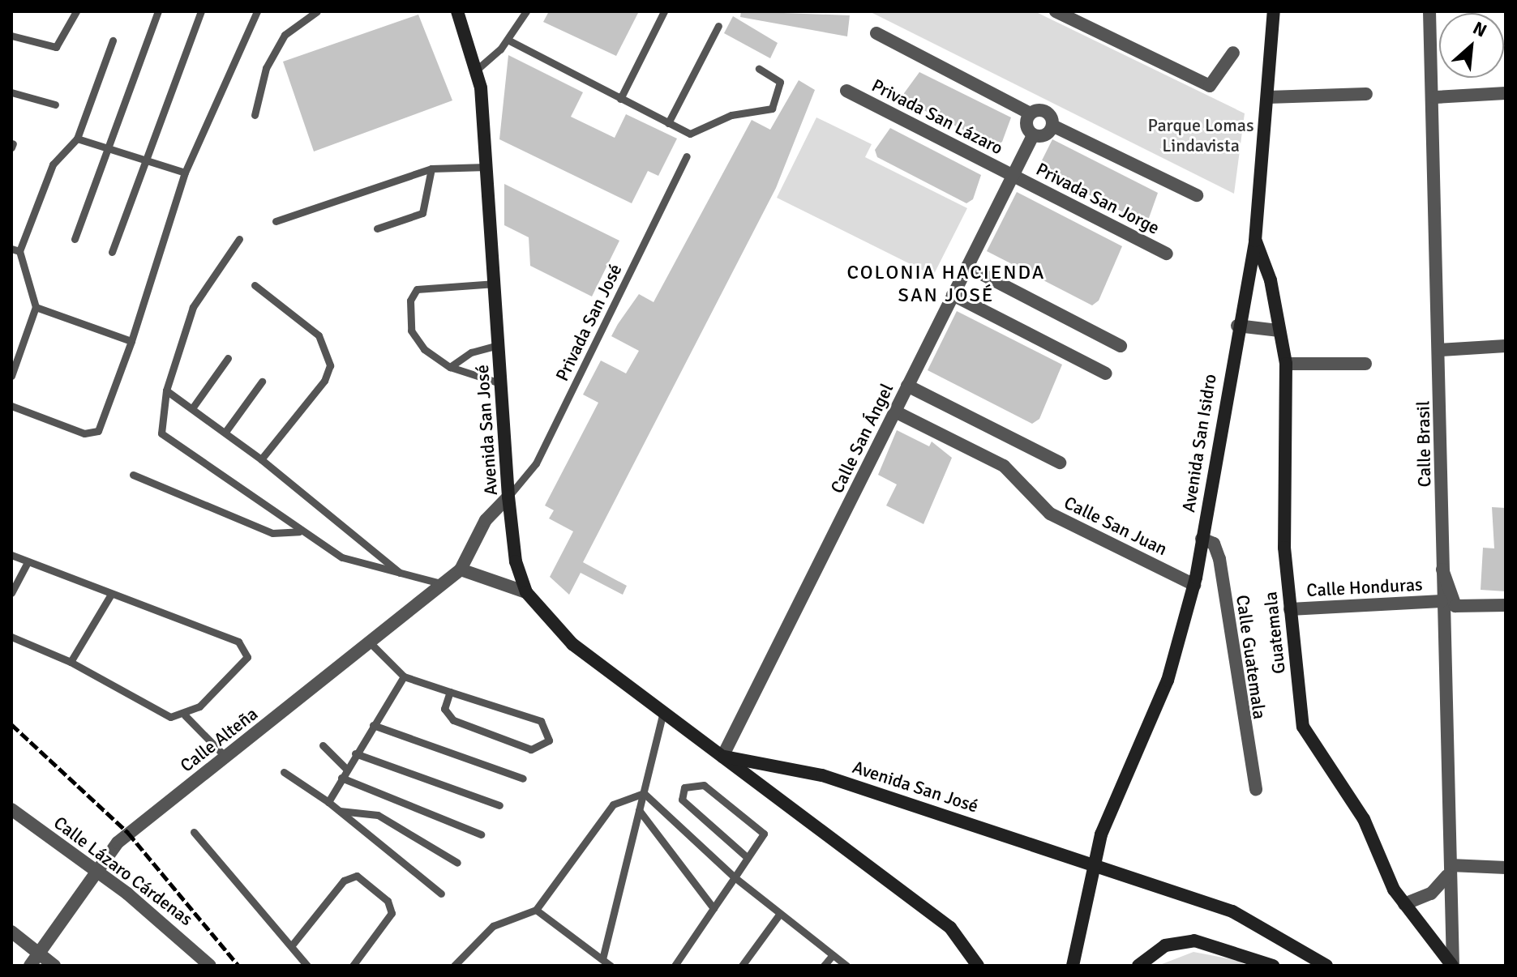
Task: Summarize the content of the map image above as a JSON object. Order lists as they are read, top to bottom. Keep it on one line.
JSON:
{"streets":{"main road":["Avenida San José","Avenida San Isidro","Guatemala"],"street":["Privada San Lázaro","Privada San Jorge","Calle San Ángel","Calle Brasil","Calle San Juan","Calle Honduras","Calle Guatemala","Calle Alteña","Calle Lázaro Cárdenas"],"lane":["Privada San José"]},"crossings":[["Privada San Lázaro","Privada San Jorge"],["Privada San Lázaro","Calle San Ángel"],["Privada San Jorge","Calle San Ángel"],["Privada San José","Avenida San José"],["Privada San José","Calle Alteña"],["Avenida San José","Calle San Ángel"],["Avenida San José","Avenida San Isidro"],["Avenida San José","Calle Alteña"],["Calle San Ángel","Calle San Juan"],["Avenida San Isidro","Calle San Juan"],["Avenida San Isidro","Calle Guatemala"],["Calle Brasil","Calle Honduras"],["Calle Brasil","Guatemala"],["Calle Honduras","Guatemala"],["Calle Alteña","Calle Lázaro Cárdenas"]],"districts":["COLONIA HACIENDA SAN JOSÉ"],"parks":["Parque Lomas Lindavista"],"north":"top right"}
